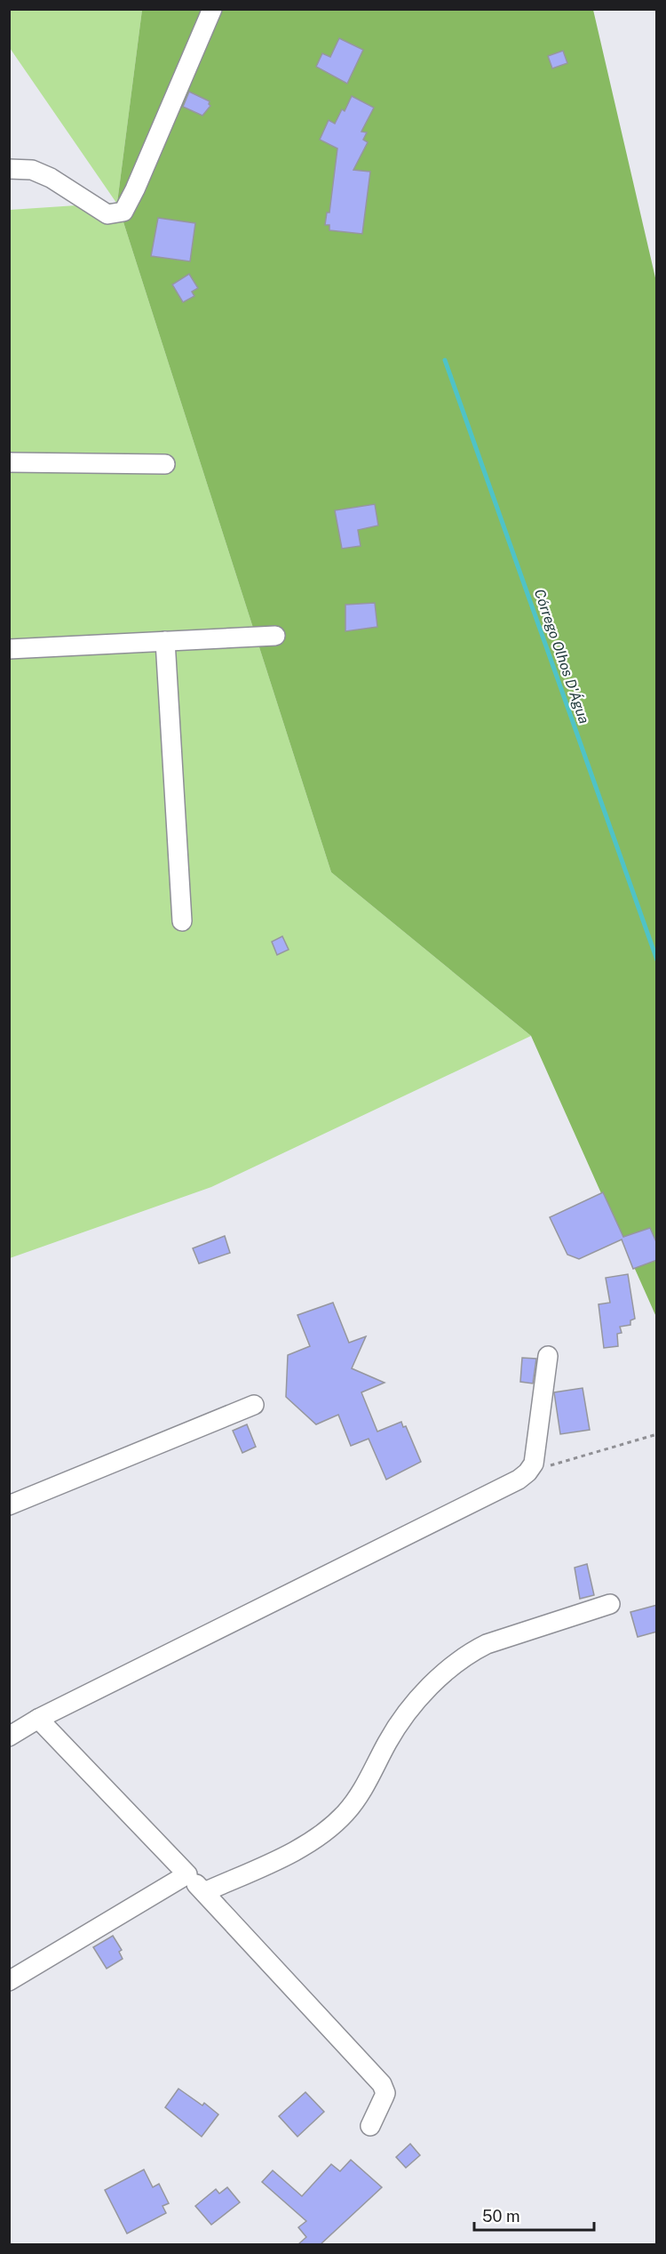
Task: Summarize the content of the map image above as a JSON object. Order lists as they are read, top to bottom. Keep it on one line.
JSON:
{"water":["Córrego Olhos D'Água"],"scale_bar":"50 m"}
